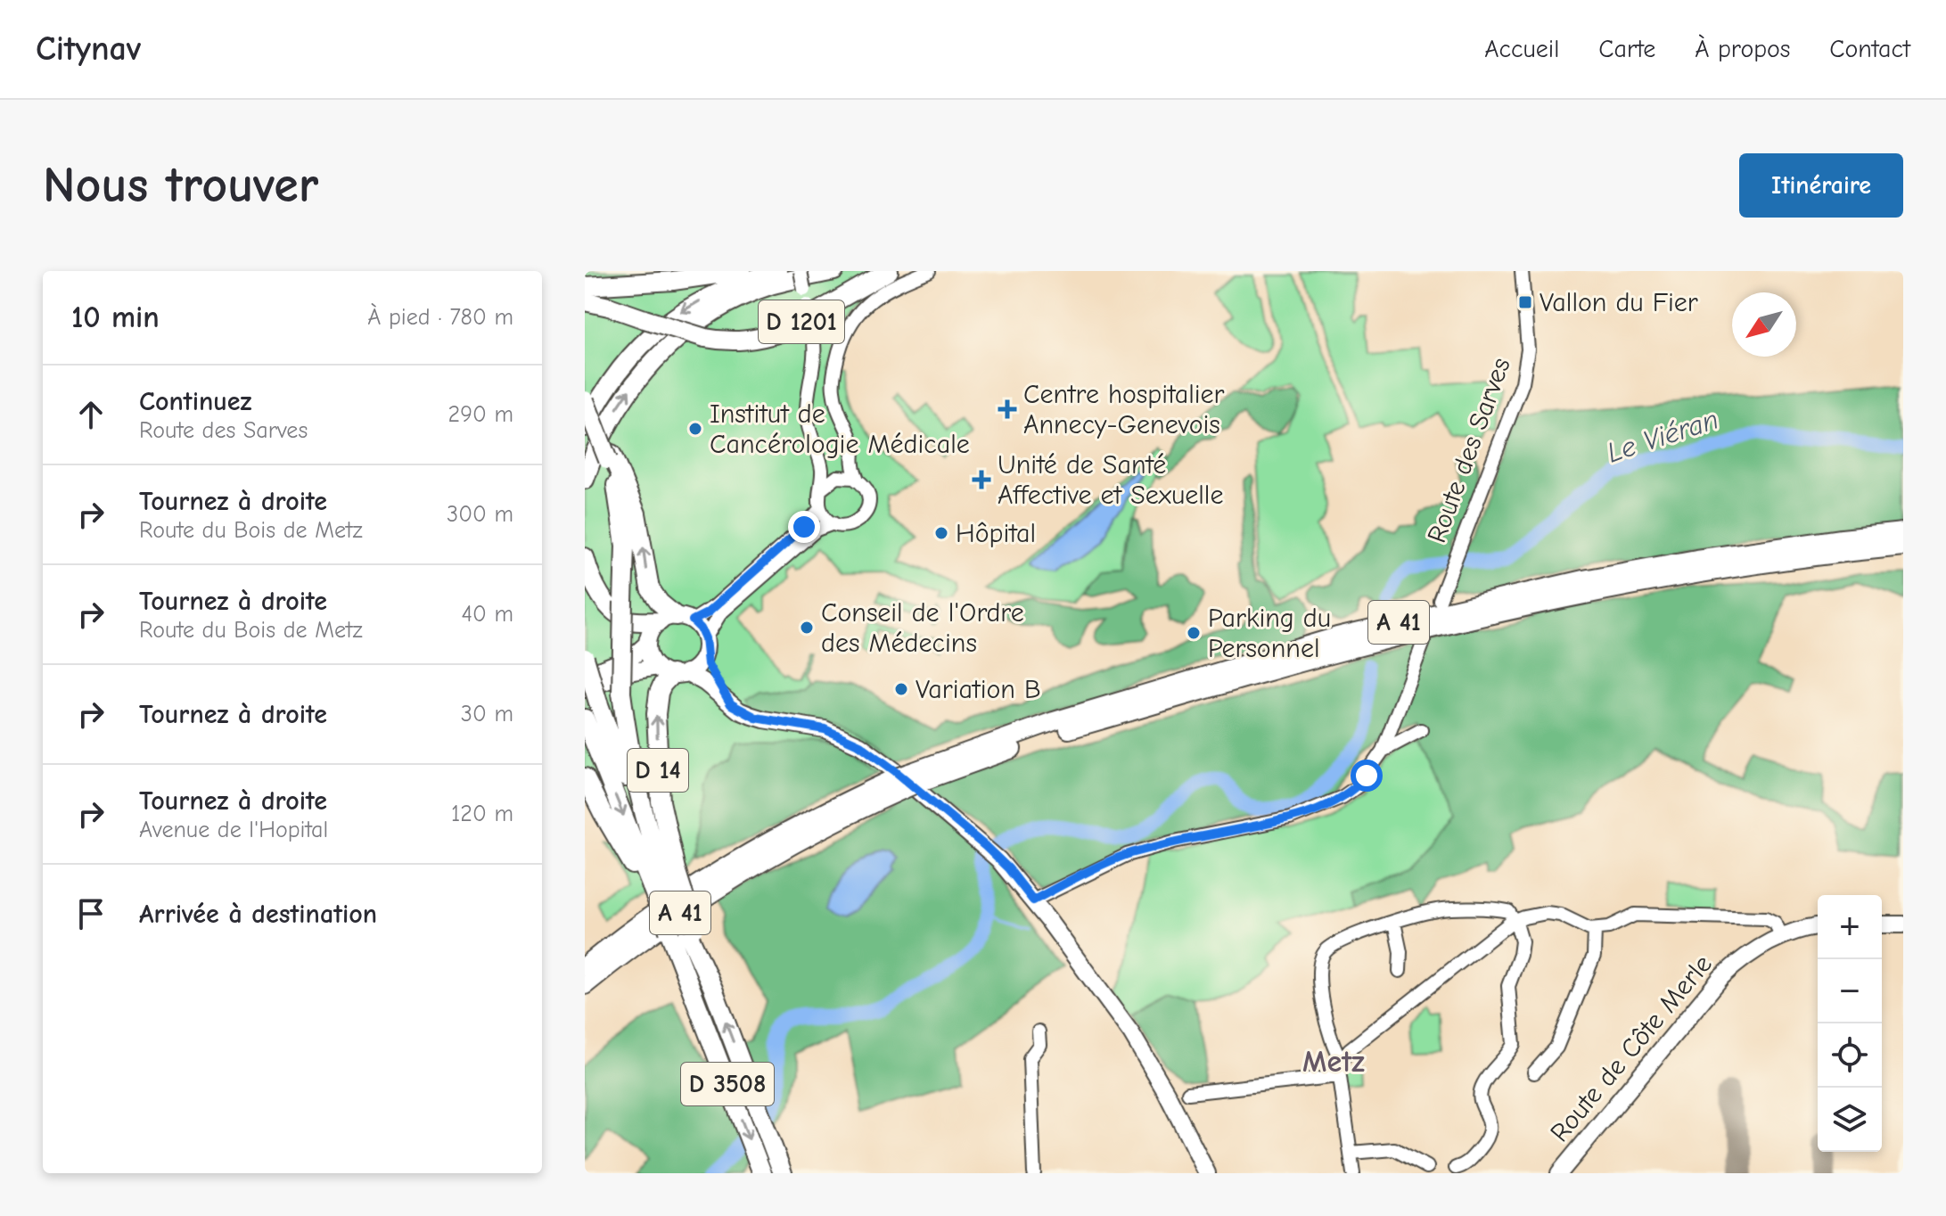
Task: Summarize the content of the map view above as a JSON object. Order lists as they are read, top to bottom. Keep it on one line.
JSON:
{"streets":{"highway":["D 1201","A 41","D 14","D 3508"],"main road":["Route de Côte Merle"],"street":["Route des Sarves"]},"crossings":[["D 14","D 3508"]],"districts":["Metz"],"water":["Le Viéran"],"places":{"transit":["Vallon du Fier"],"health":["Centre hospitalier Annecy-Genevois","Unité de Santé Affective et Sexuelle"],"other":["Institut de Cancérologie Médicale","Hôpital","Conseil de l'Ordre des Médecins","Parking du Personnel","Variation B"]},"north":"bottom left","page":{"header":"Citynav","nav":["Accueil","Carte","À propos","Contact"],"buttons":"Itinéraire","title":"Nous trouver","heading":["10 min","À pied · 780 m"],"list":[["Continuez","Route des Sarves","290 m"],["Tournez à droite","Route du Bois de Metz","300 m"],["Tournez à droite","Route du Bois de Metz","40 m"],["Tournez à droite","30 m"],["Tournez à droite","Avenue de l'Hopital","120 m"],"Arrivée à destination"],"map_buttons":["+","−"]}}
